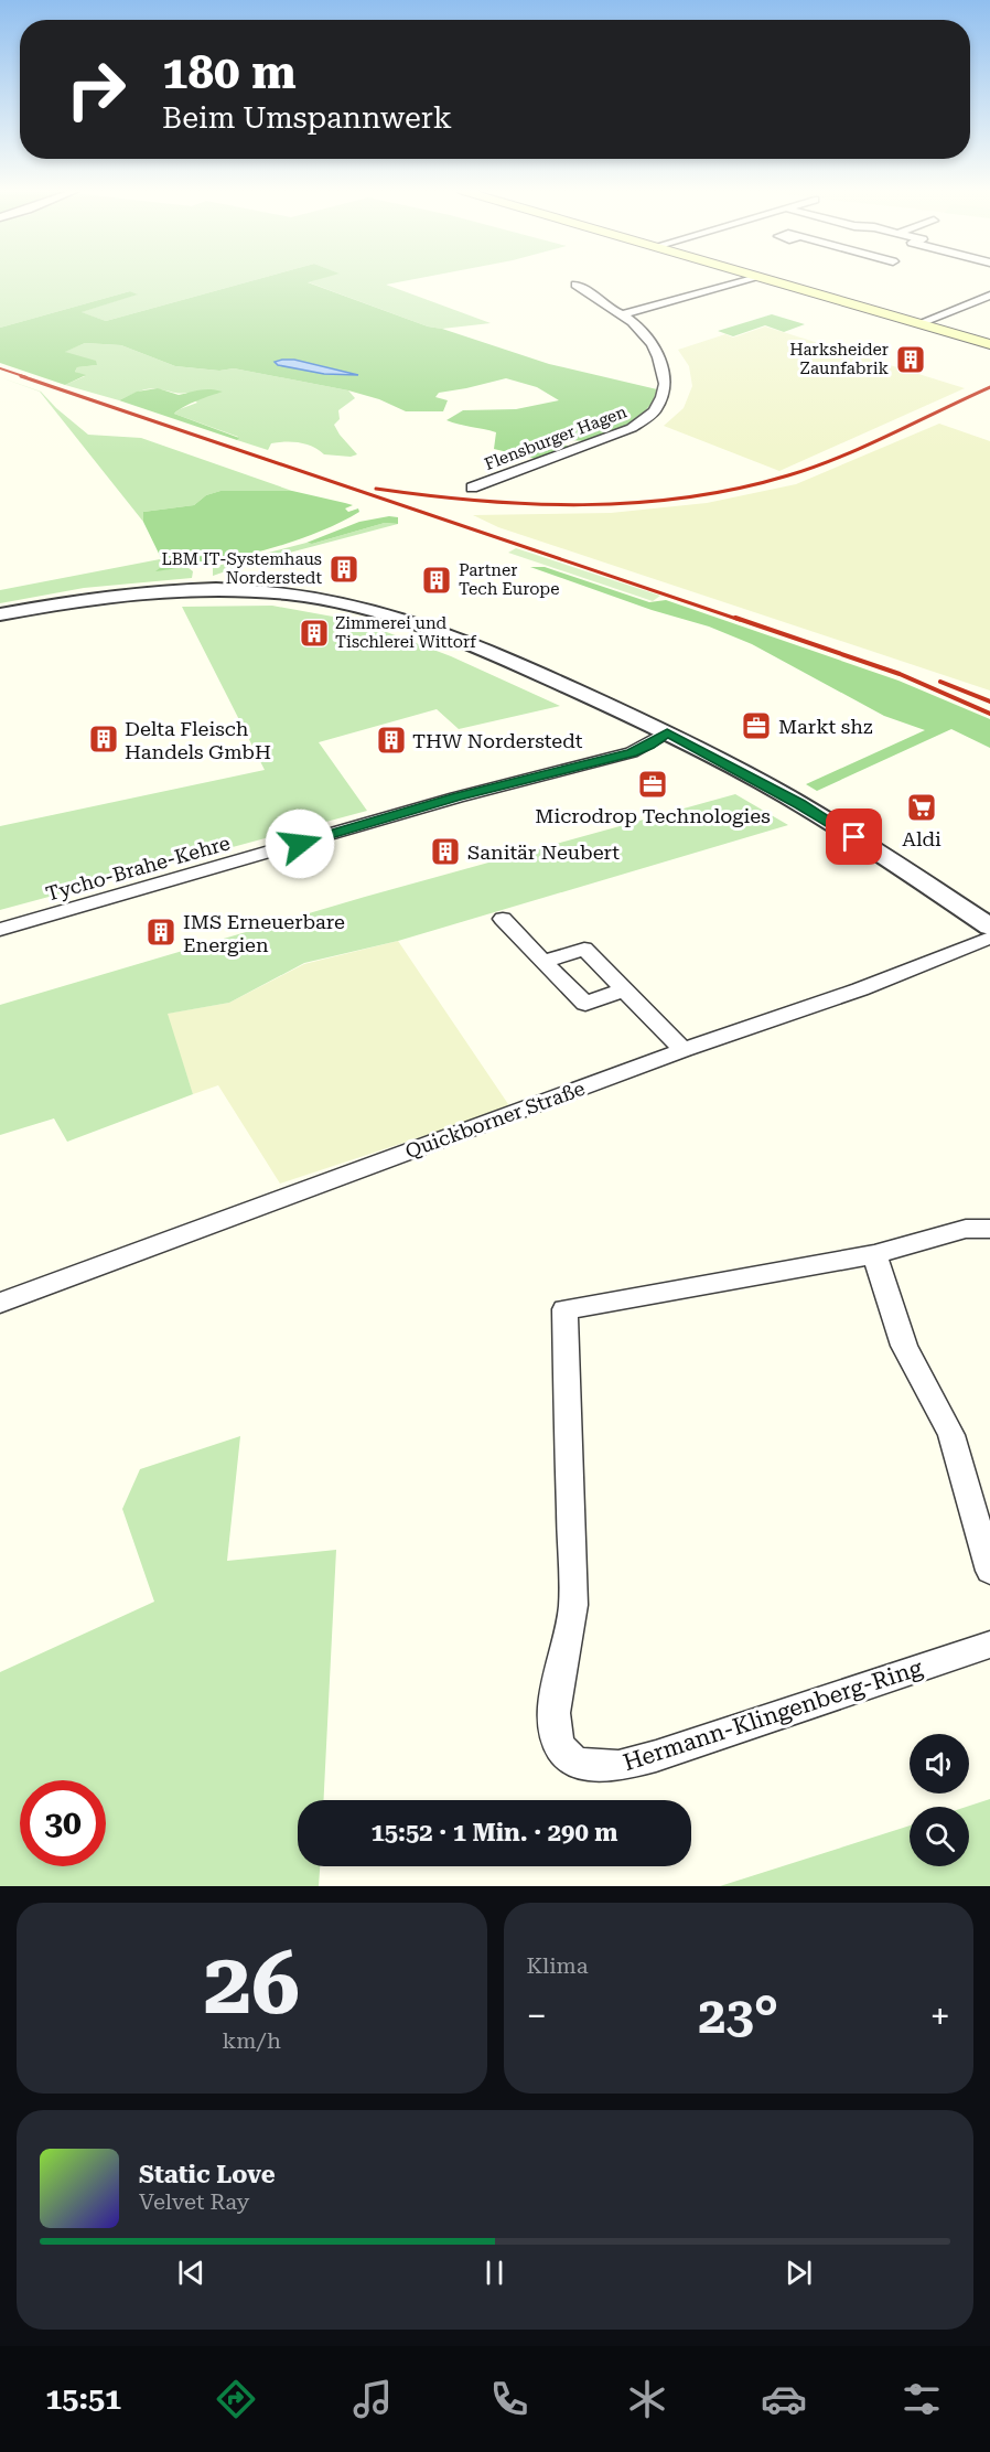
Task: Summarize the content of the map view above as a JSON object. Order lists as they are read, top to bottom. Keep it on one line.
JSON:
{"streets":{"street":["Flensburger Hagen","Tycho-Brahe-Kehre","Quickborner Straße","Hermann-Klingenberg-Ring"]},"places":{"building":["Harksheider Zaunfabrik","LBM IT-Systemhaus Norderstedt","Partner Tech Europe","Zimmerei und Tischlerei Wittorf","Delta Fleisch Handels GmbH","THW Norderstedt","Sanitär Neubert","IMS Erneuerbare Energien"],"office":["Markt shz","Microdrop Technologies"],"supermarket":["Aldi"]},"page":{"turn":["180 m","Beim Umspannwerk"],"limit":"30","trip":"15:52 · 1 Min. · 290 m","tile":[["26","km/h"],"Klima"],"heat":["−","23°","+"],"song":["Static Love","Velvet Ray"],"tabs":"15:51"}}
